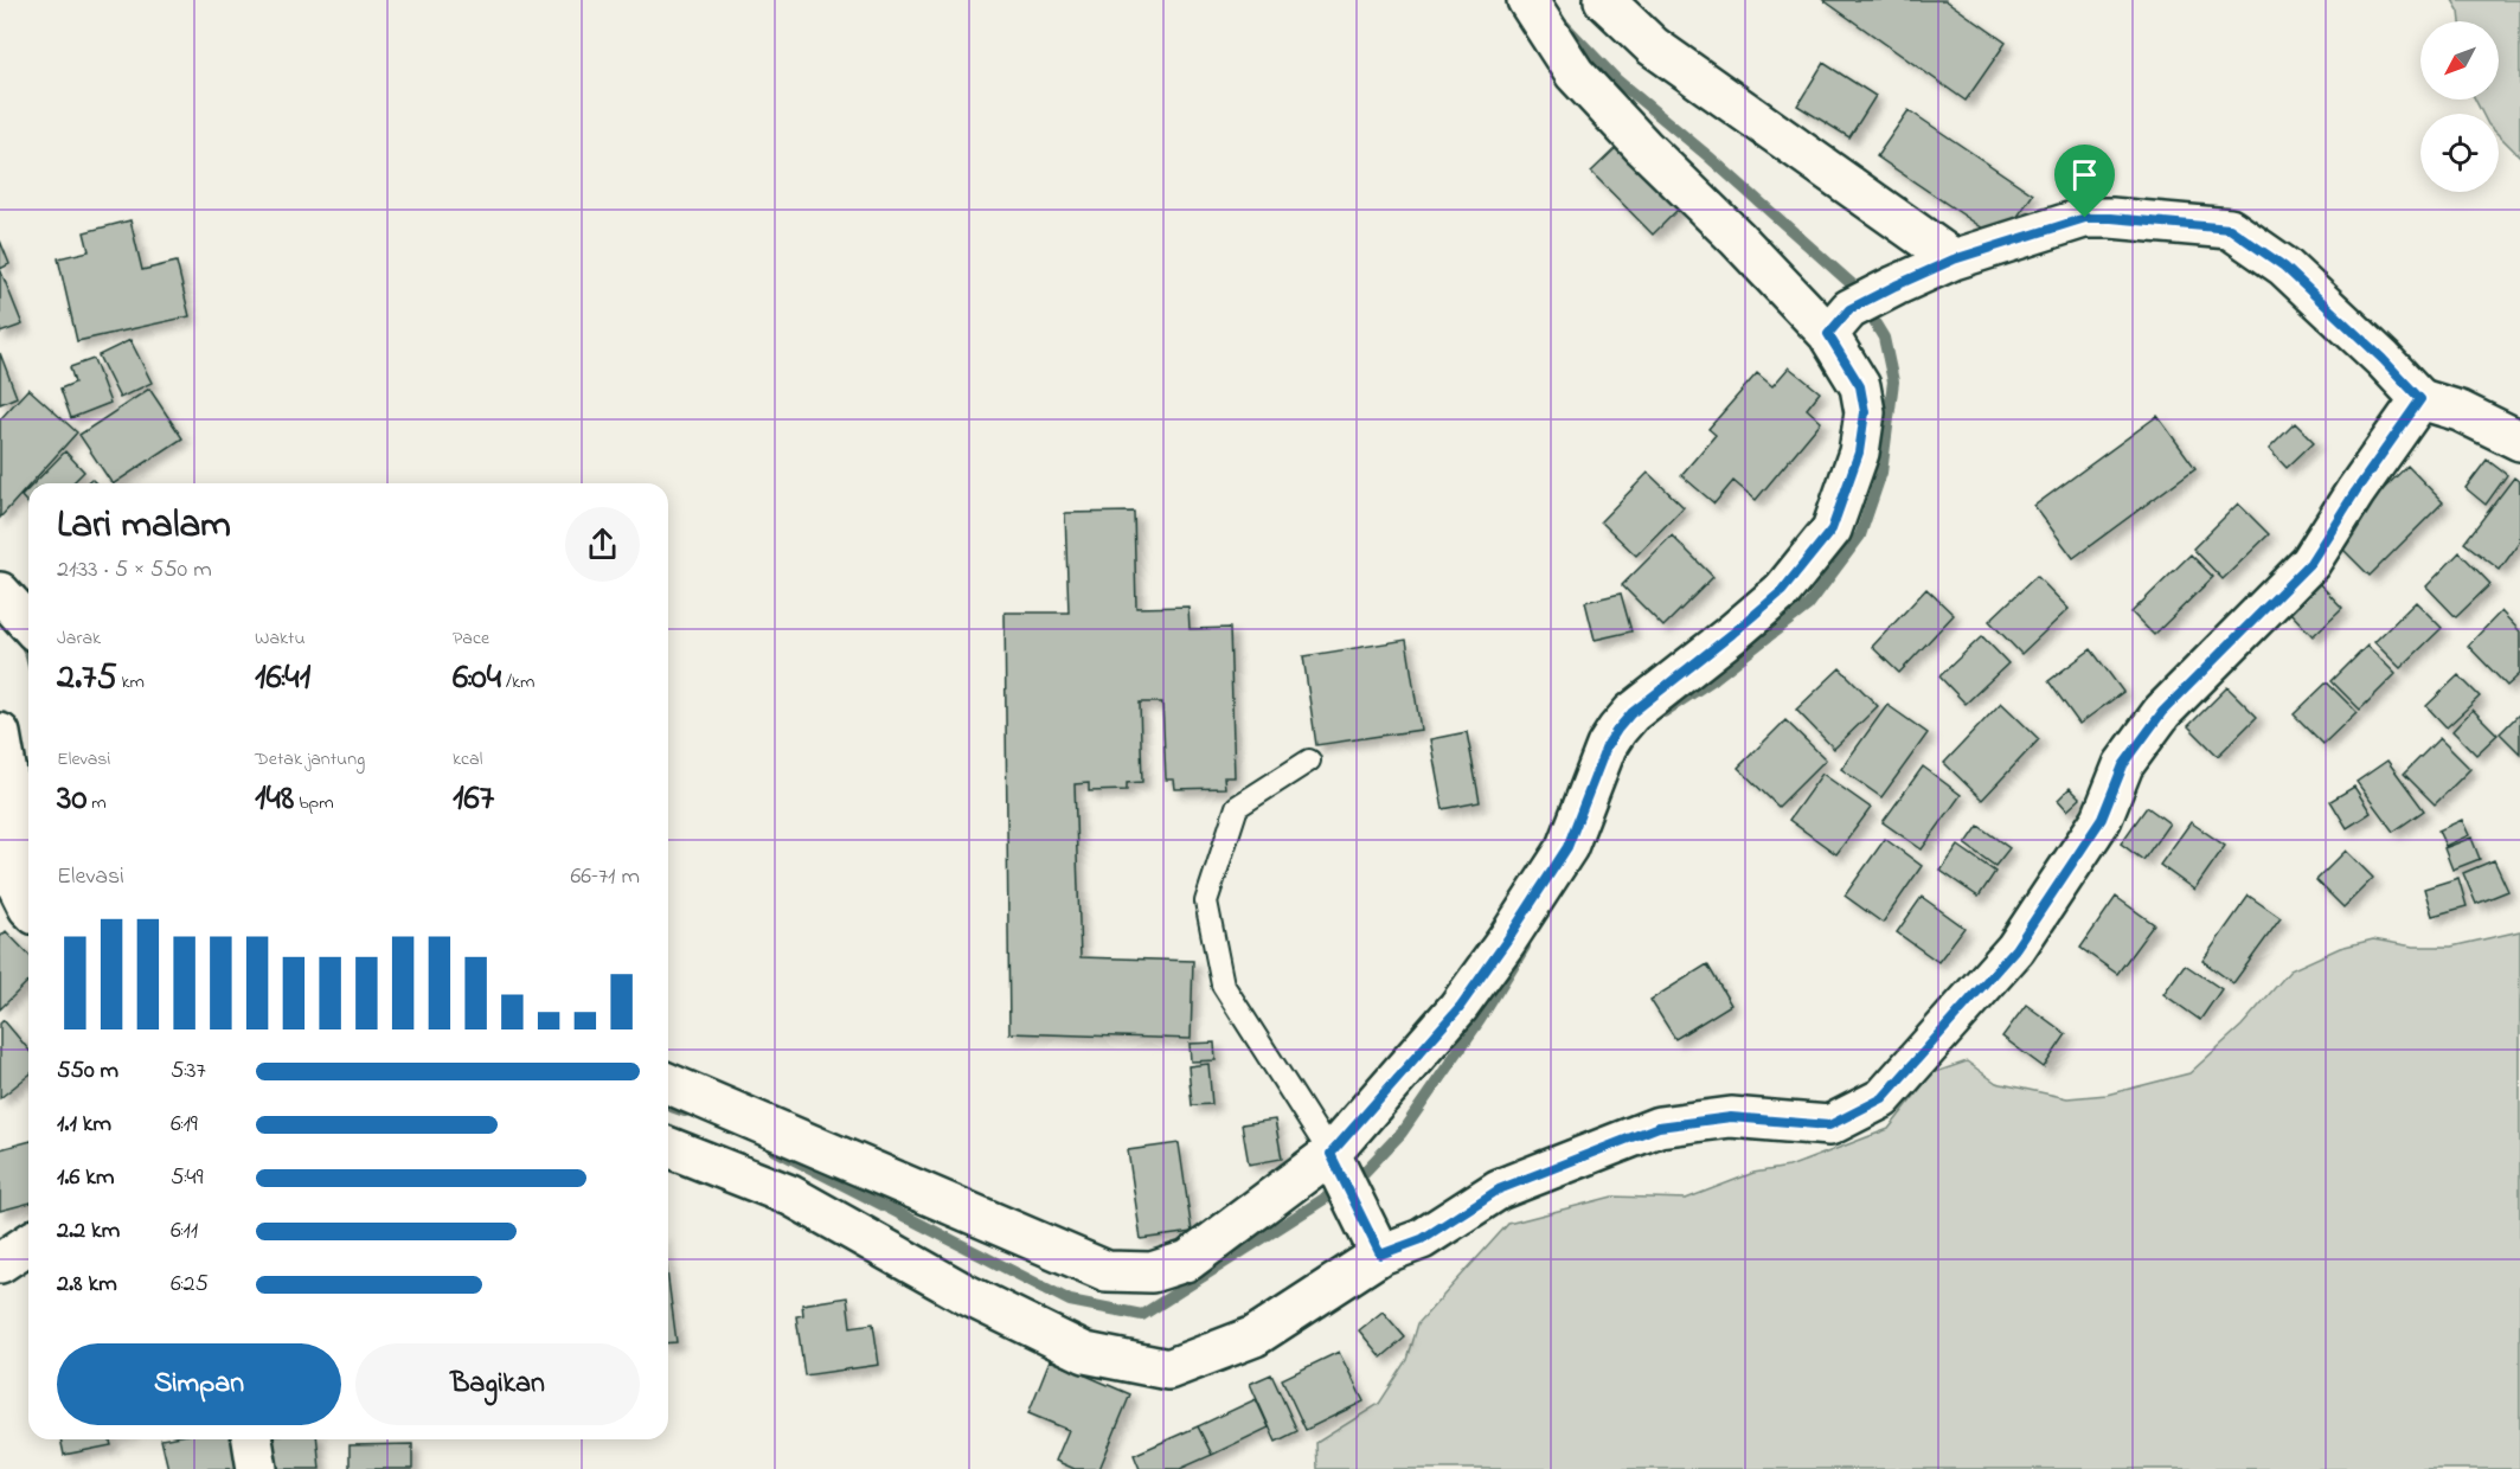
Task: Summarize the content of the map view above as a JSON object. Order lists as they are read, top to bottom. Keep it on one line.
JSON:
{"north":"bottom left","page":{"heading":["Lari malam","21:33 · 5 × 550 m"],"stats":[["Jarak","2.75 km"],["Waktu","16:41"],["Pace","6:04 /km"],["Elevasi","30 m"],["Detak jantung","148 bpm"],["kcal","167"]],"chart":["Elevasi","66–71 m"],"list":[{"name":"550 m","note":"5:37"},{"name":"1.1 km","note":"6:19"},{"name":"1.6 km","note":"5:49"},{"name":"2.2 km","note":"6:11"},{"name":"2.8 km","note":"6:25"}],"buttons":["Simpan","Bagikan"]}}
